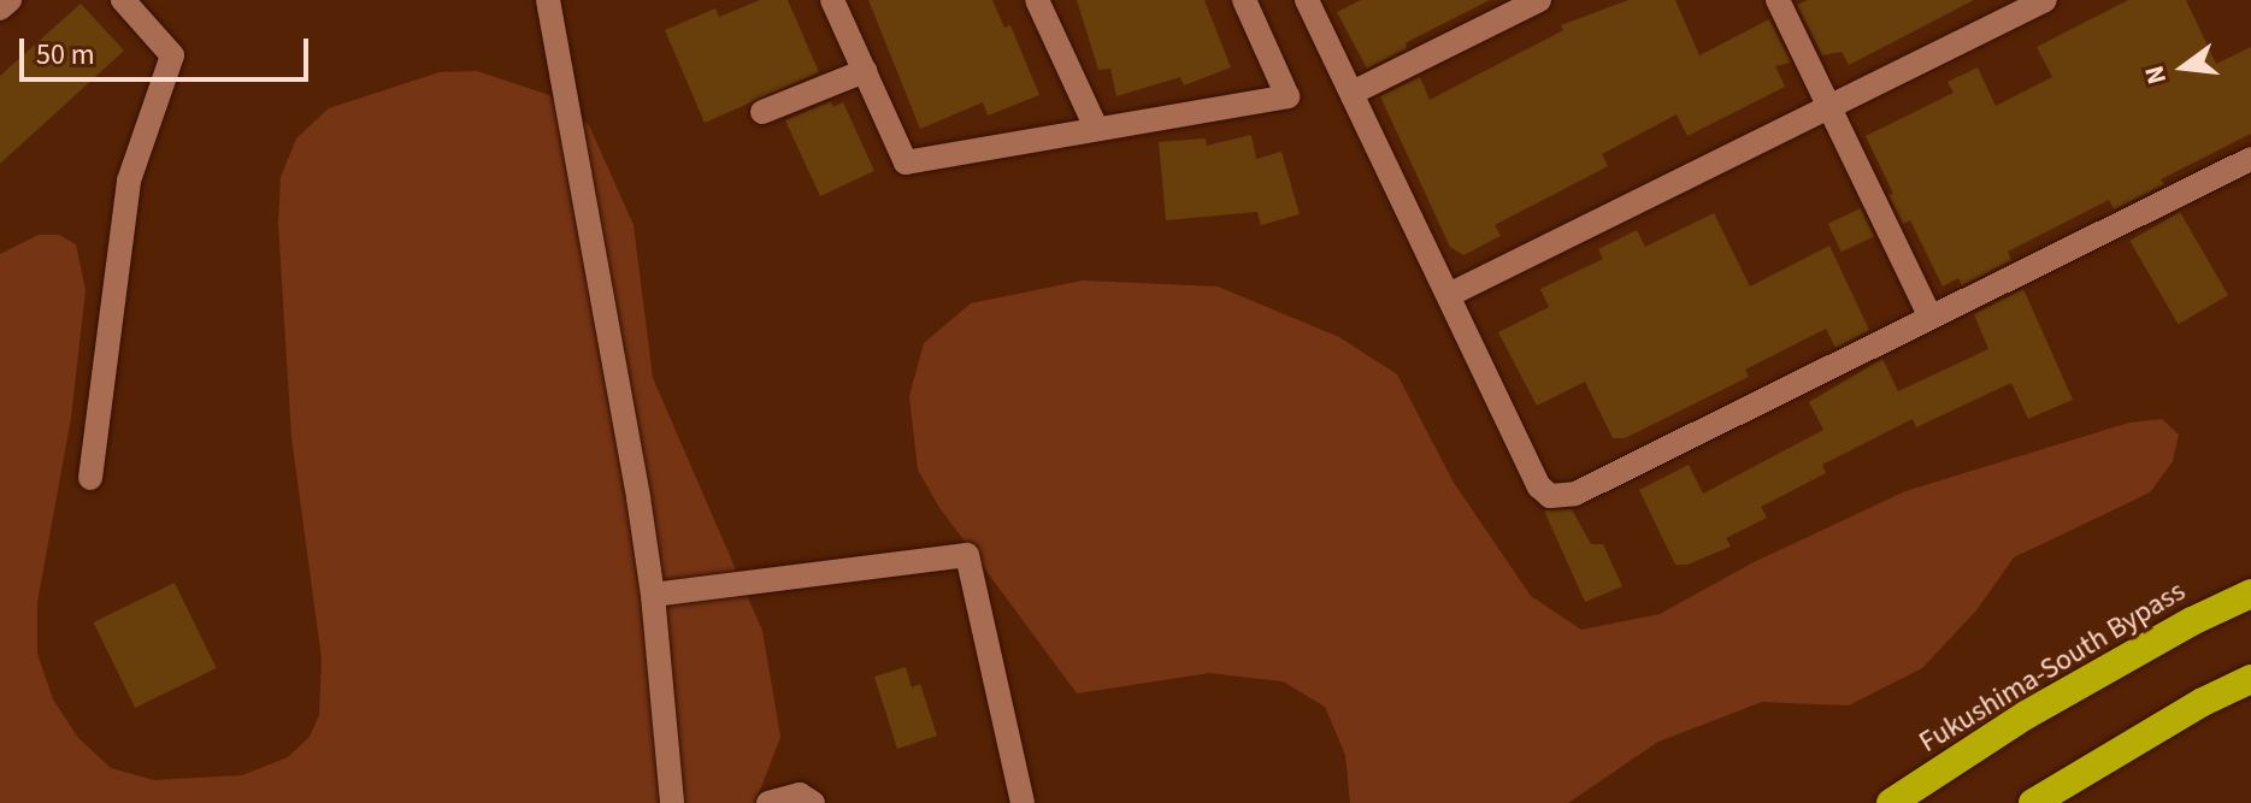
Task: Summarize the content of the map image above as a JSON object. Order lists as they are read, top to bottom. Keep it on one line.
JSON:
{"streets":{"highway":["Fukushima-South Bypass"]},"scale_bar":"50 m","north":"left"}
